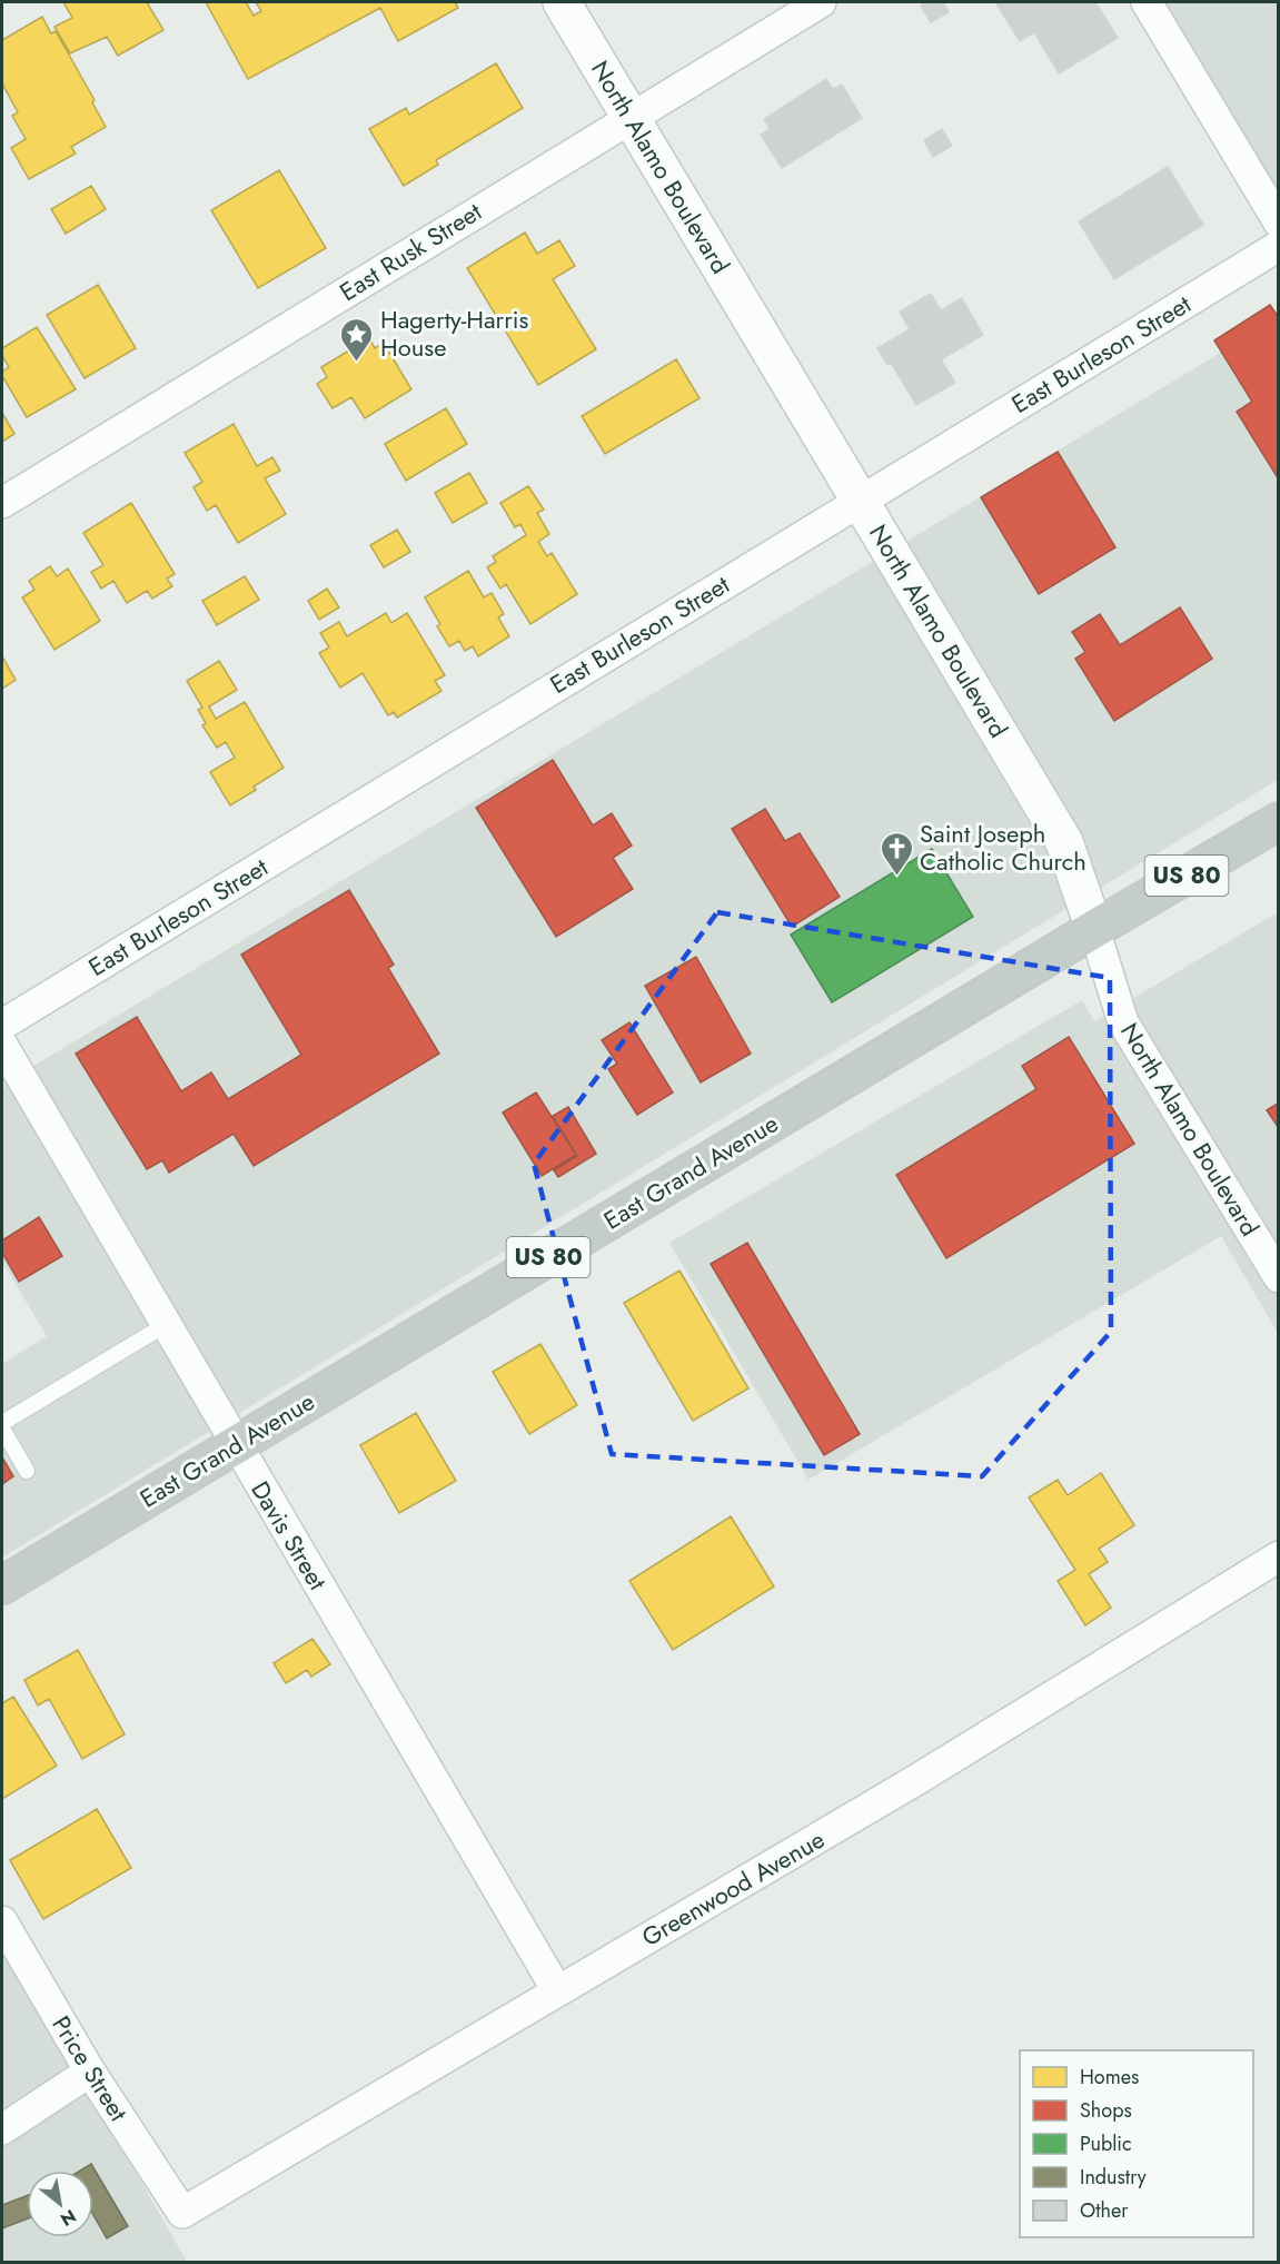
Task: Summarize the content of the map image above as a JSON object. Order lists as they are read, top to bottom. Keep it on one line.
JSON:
{"streets":{"highway":["US 80","East Grand Avenue"],"street":["North Alamo Boulevard","East Rusk Street","East Burleson Street","Davis Street","Greenwood Avenue","Price Street"]},"crossings":[["North Alamo Boulevard","East Rusk Street"],["North Alamo Boulevard","East Burleson Street"],["North Alamo Boulevard","East Grand Avenue"],["East Grand Avenue","Davis Street"],["Davis Street","Greenwood Avenue"],["Greenwood Avenue","Price Street"]],"places":{"place":["Hagerty-Harris House"],"church":["Saint Joseph Catholic Church"]},"legend":["Homes","Shops","Public","Industry","Other"],"north":"bottom right"}
